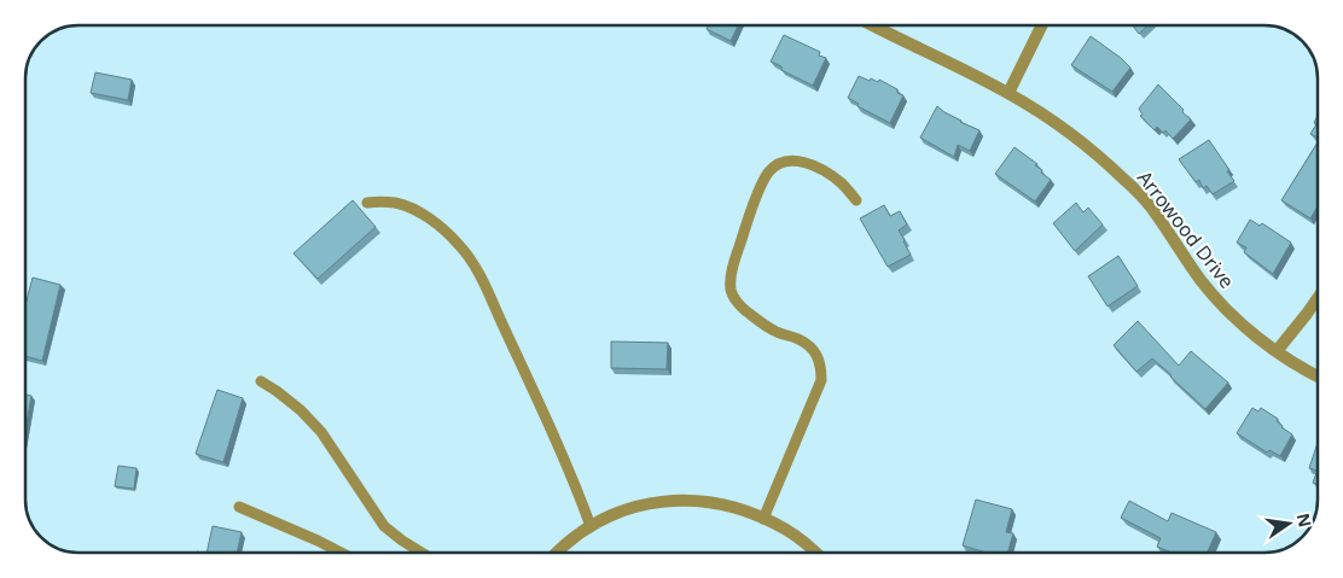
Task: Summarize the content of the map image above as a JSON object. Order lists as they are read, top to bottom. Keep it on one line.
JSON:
{"streets":{"street":["Arrowood Drive"]},"north":"right"}
